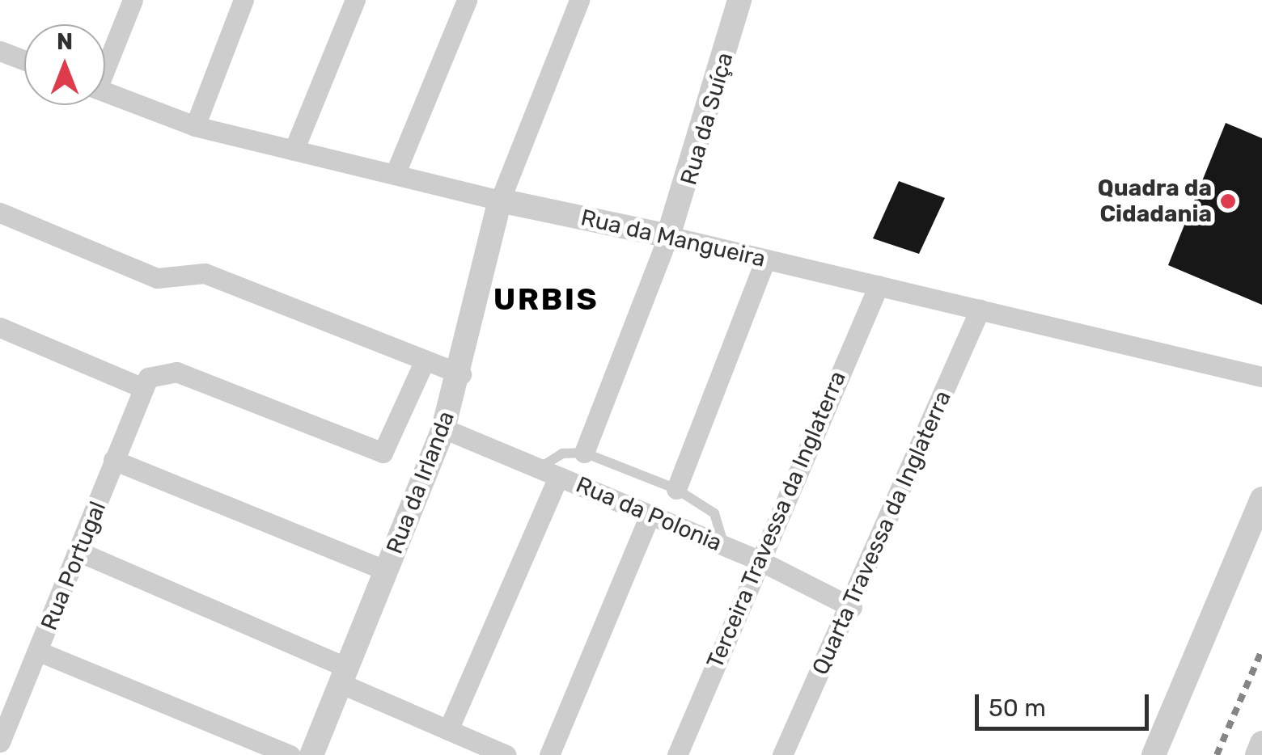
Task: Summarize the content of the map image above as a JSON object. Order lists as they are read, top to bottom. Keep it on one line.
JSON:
{"streets":{"street":["Rua da Suíça","Rua da Mangueira","Rua da Irlanda","Rua da Polonia","Terceira Travessa da Inglaterra","Quarta Travessa da Inglaterra","Rua Portugal"]},"crossings":[["Rua da Suíça","Rua da Mangueira"],["Rua da Mangueira","Rua da Irlanda"],["Rua da Mangueira","Terceira Travessa da Inglaterra"],["Rua da Mangueira","Quarta Travessa da Inglaterra"],["Rua da Irlanda","Rua da Polonia"],["Rua da Polonia","Terceira Travessa da Inglaterra"],["Rua da Polonia","Quarta Travessa da Inglaterra"]],"districts":["URBIS"],"places":["Quadra da Cidadania"],"scale_bar":"50 m","north":"top"}
